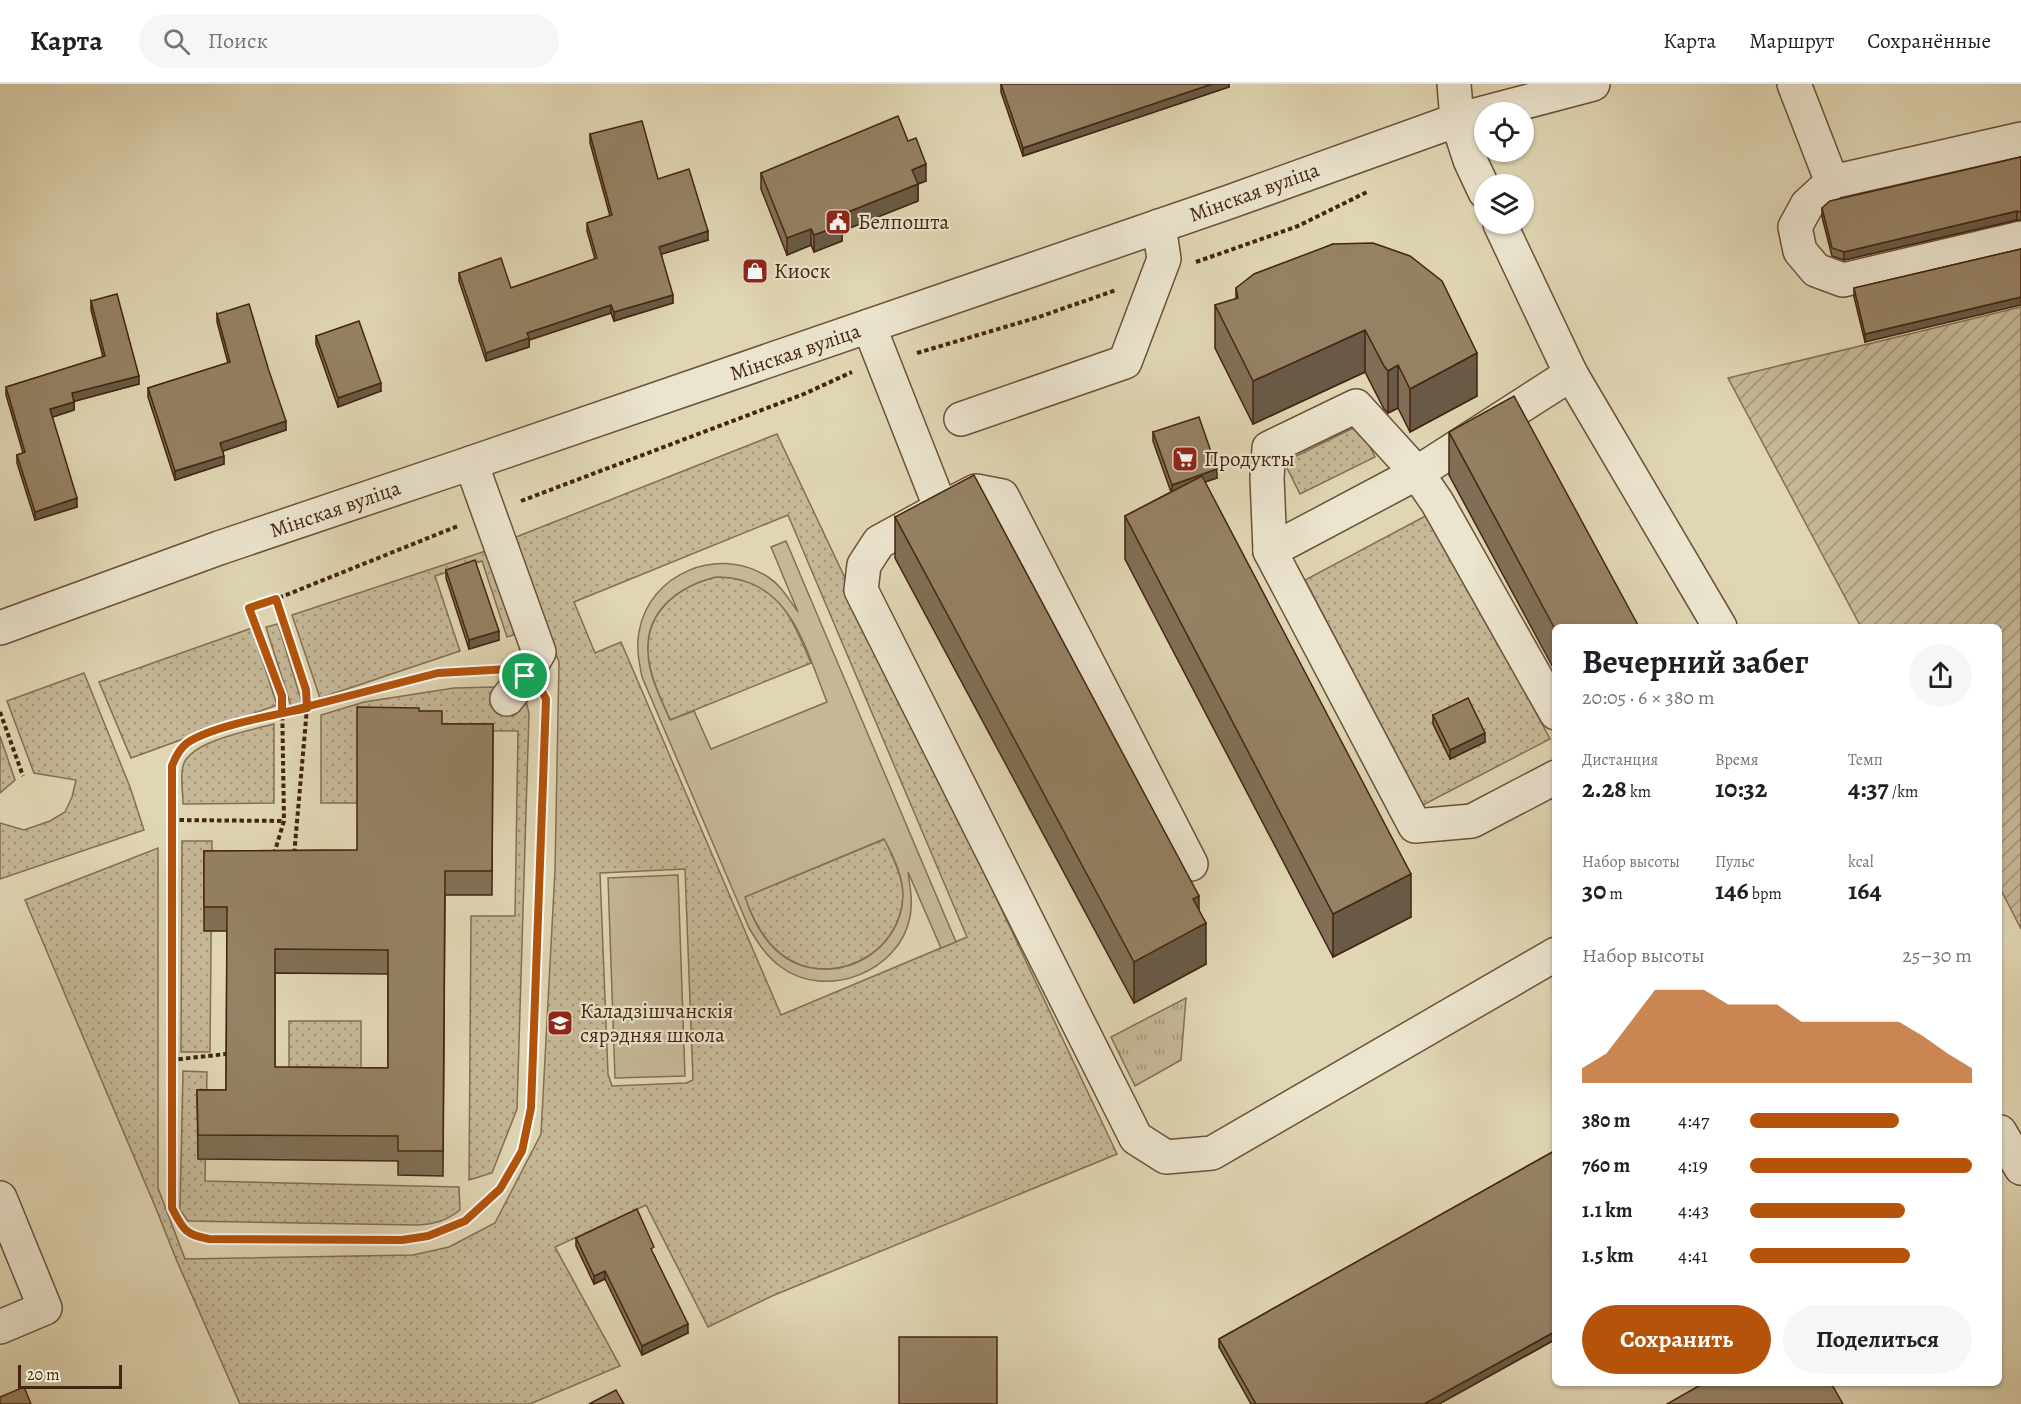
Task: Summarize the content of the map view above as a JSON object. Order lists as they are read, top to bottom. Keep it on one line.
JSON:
{"streets":{"street":["Мінская вуліца"]},"places":{"public building":["Белпошта"],"shop":["Киоск"],"supermarket":["Продукты"],"school or university":["Каладзішчанскія сярэдняя школа"]},"scale_bar":"20 m","page":{"header":"Карта","search":"Поиск","nav":["Карта","Маршрут","Сохранённые"],"heading":["Вечерний забег","20:05 · 6 × 380 m"],"stats":[["Дистанция","2.28 km"],["Время","10:32"],["Темп","4:37 /km"],["Набор высоты","30 m"],["Пульс","146 bpm"],["kcal","164"]],"chart":["Набор высоты","25–30 m"],"list":[{"name":"380 m","note":"4:47"},{"name":"760 m","note":"4:19"},{"name":"1.1 km","note":"4:43"},{"name":"1.5 km","note":"4:41"}],"buttons":["Сохранить","Поделиться"],"scale":"20 m"}}
